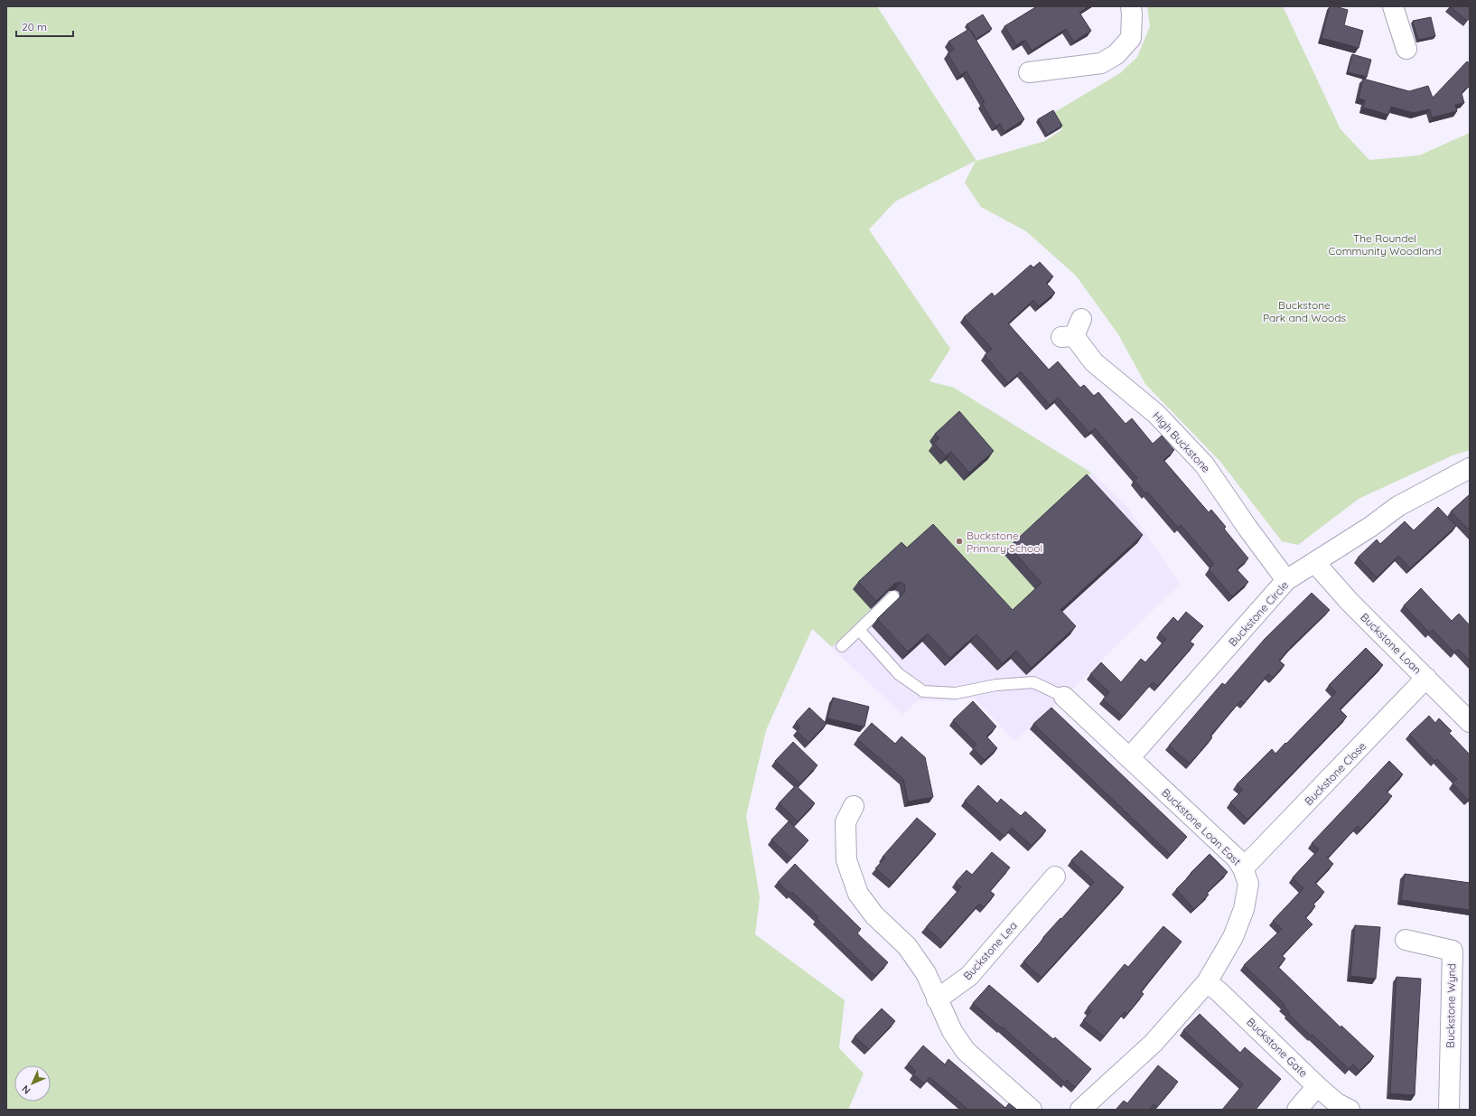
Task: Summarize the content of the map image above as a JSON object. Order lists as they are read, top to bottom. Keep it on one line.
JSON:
{"streets":{"street":["High Buckstone","Buckstone Circle","Buckstone Loan","Buckstone Close","Buckstone Loan East","Buckstone Lea","Buckstone Wynd","Buckstone Gate"]},"crossings":[["High Buckstone","Buckstone Circle"],["Buckstone Circle","Buckstone Loan"],["Buckstone Circle","Buckstone Loan East"],["Buckstone Loan","Buckstone Close"],["Buckstone Close","Buckstone Loan East"],["Buckstone Loan East","Buckstone Gate"]],"parks":["The Roundel Community Woodland","Buckstone Park and Woods"],"places":["Buckstone Primary School"],"scale_bar":"20 m","north":"bottom left"}
